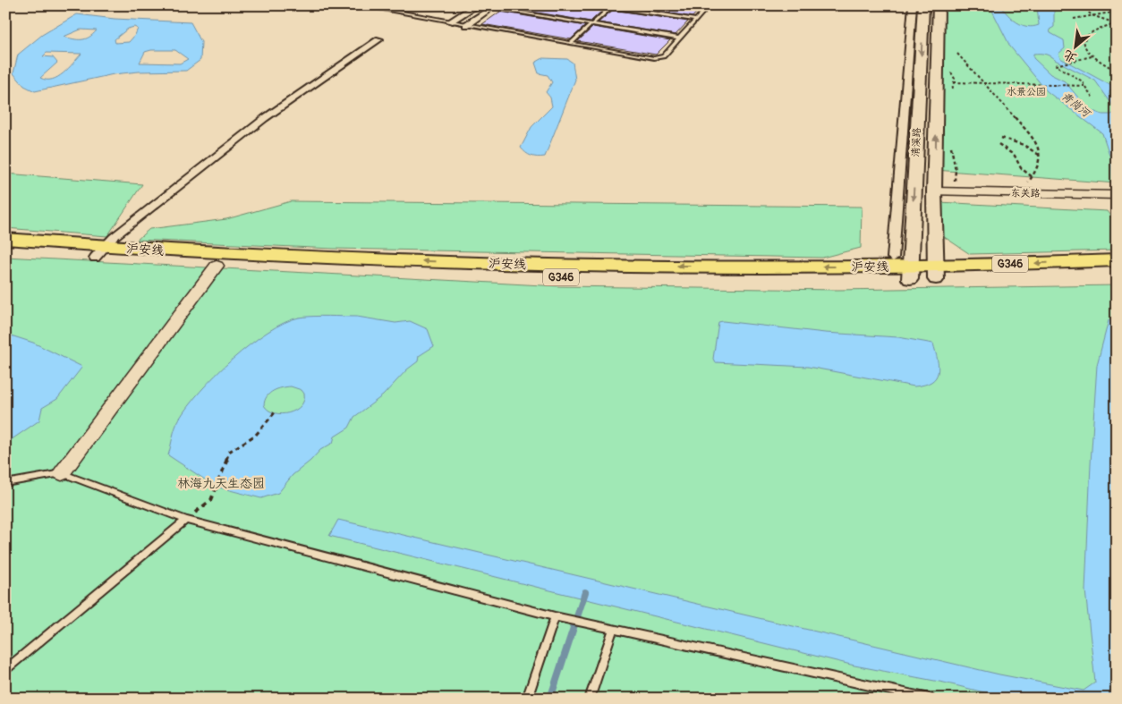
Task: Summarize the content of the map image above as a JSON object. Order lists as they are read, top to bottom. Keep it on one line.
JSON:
{"streets":{"highway":["沪安线","G346"],"main road":["清溪路"],"street":["东关路"]},"crossings":[["清溪路","东关路"],["清溪路","沪安线"]],"water":["青岗河"],"parks":["水景公园","林海九天生态园"],"north":"bottom left"}
